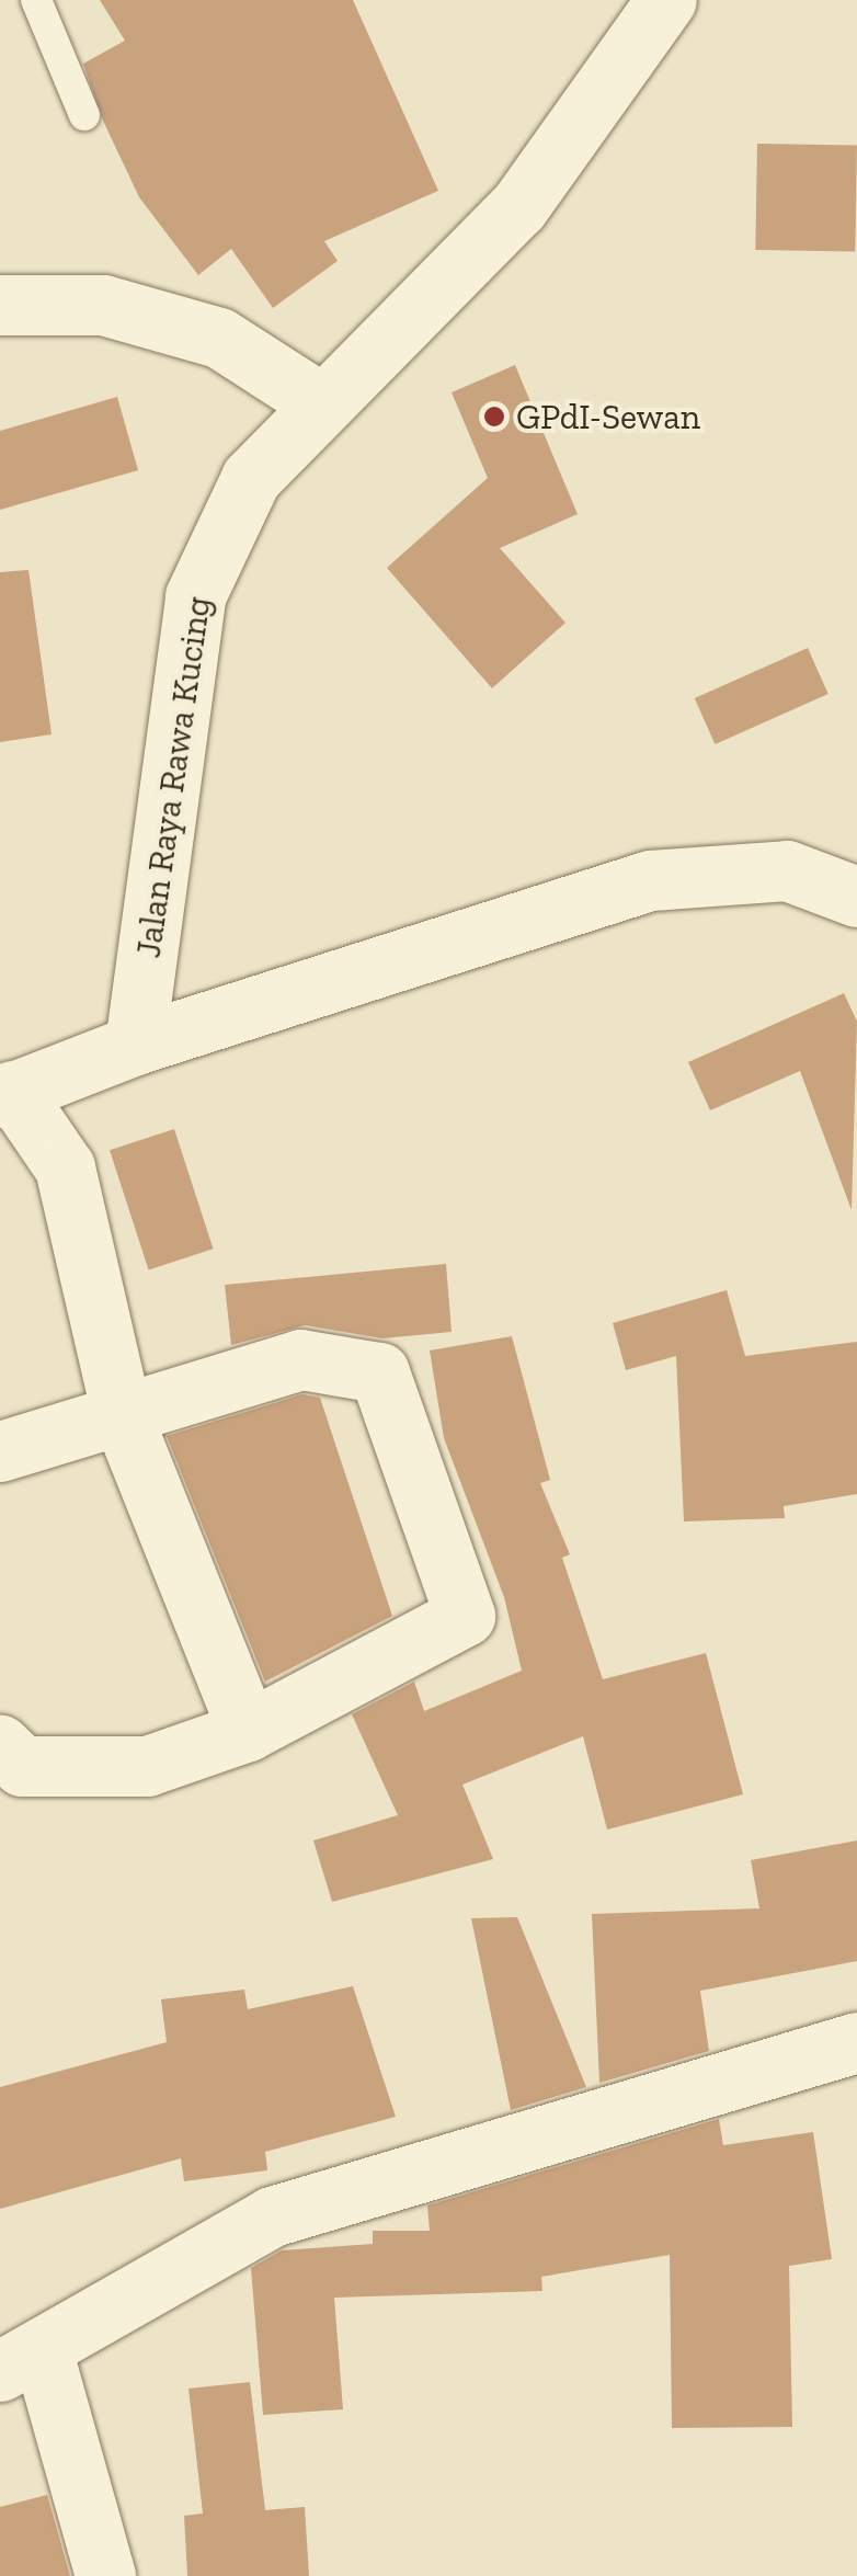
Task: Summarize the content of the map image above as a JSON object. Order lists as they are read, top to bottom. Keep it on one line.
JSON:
{"streets":{"street":["Jalan Raya Rawa Kucing"]},"places":["GPdI-Sewan"]}
